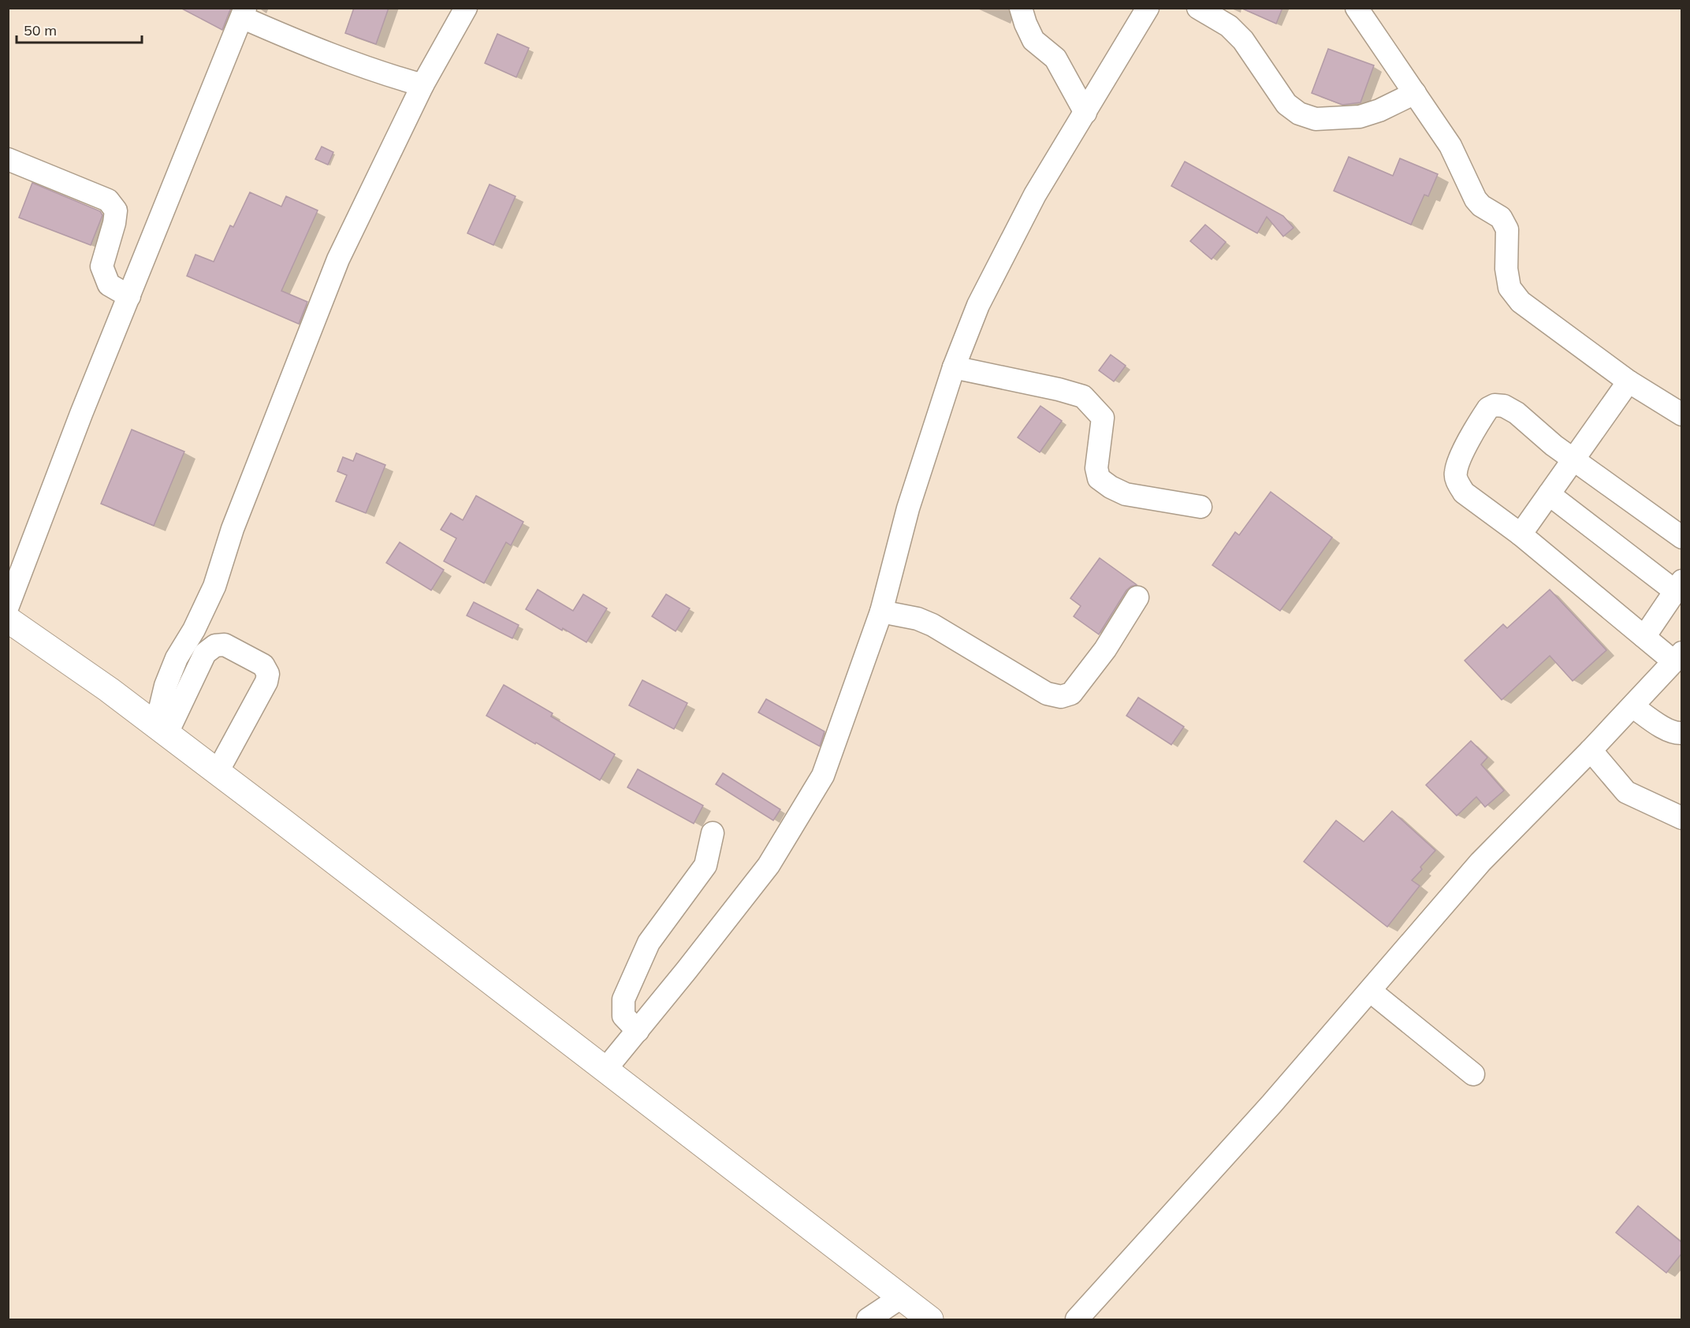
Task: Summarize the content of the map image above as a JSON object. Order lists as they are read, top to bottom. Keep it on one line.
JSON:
{"scale_bar":"50 m"}
